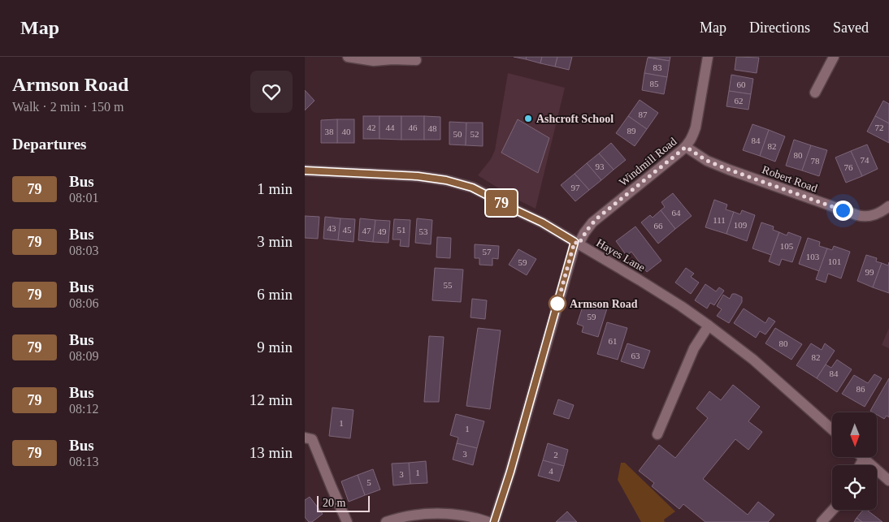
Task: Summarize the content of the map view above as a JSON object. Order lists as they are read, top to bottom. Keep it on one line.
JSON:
{"streets":{"street":["Windmill Road","Robert Road","Hayes Lane"]},"crossings":[["Windmill Road","Robert Road"],["Windmill Road","Hayes Lane"]],"places":["Ashcroft School","Armson Road"],"lines":["bus line 79"],"house_numbers":["83","85","60","62","87","42","44","46","72","48","89","38","40","50","52","84","82","80","74","78","93","76","97","64","111","109","66","43","45","51","47","49","53","105","57","103","101","59","99","55","59","61","80","63","82","84","86","1","1","3","2","4","1","3","5"],"scale_bar":"20 m","north":"bottom","page":{"header":"Map","nav":["Map","Directions","Saved"],"heading":[["Armson Road","Walk · 2 min · 150 m"],"Departures"],"on_map":"79","list":[{"mark":"79","name":"Bus","note":"08:01","value":"1 min"},{"mark":"79","name":"Bus","note":"08:03","value":"3 min"},{"mark":"79","name":"Bus","note":"08:06","value":"6 min"},{"mark":"79","name":"Bus","note":"08:09","value":"9 min"},{"mark":"79","name":"Bus","note":"08:12","value":"12 min"},{"mark":"79","name":"Bus","note":"08:13","value":"13 min"}],"scale":"20 m"}}
